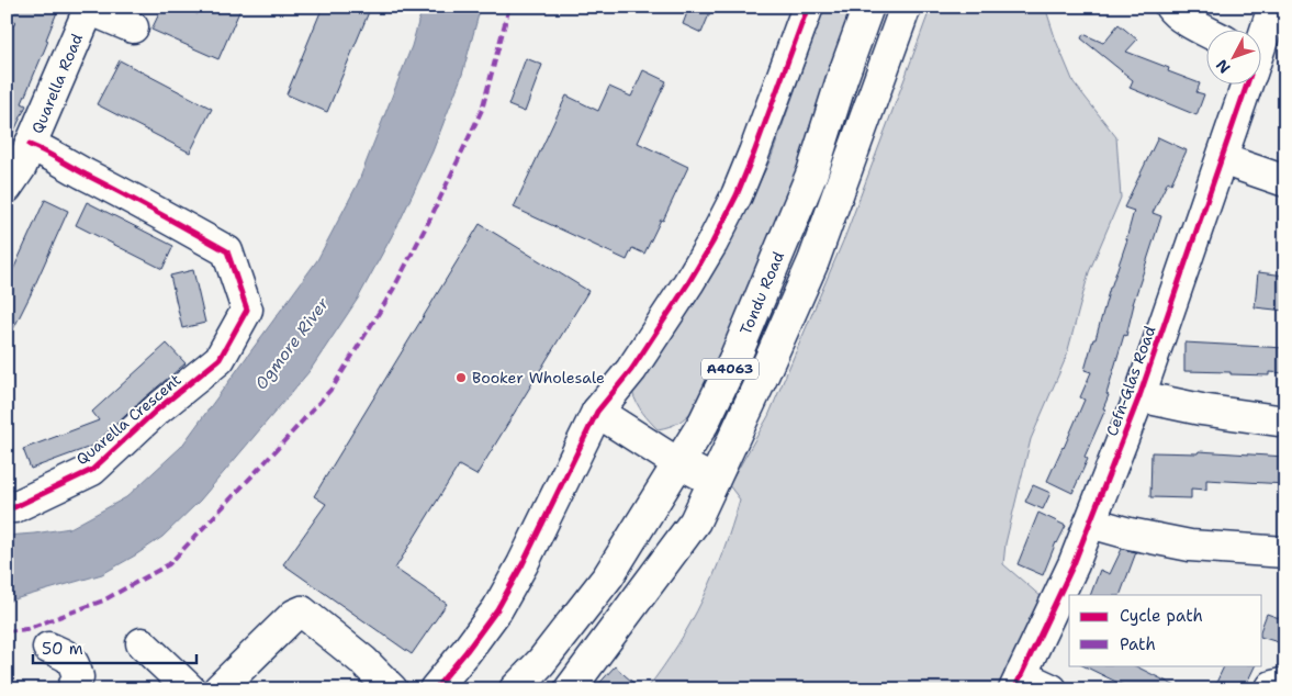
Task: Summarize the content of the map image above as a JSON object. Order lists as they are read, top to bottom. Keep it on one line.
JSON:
{"streets":{"street":["Quarella Road","Tondu Road","A4063","Cefn-Glas Road","Quarella Crescent"]},"crossings":[["Quarella Road","Quarella Crescent"]],"water":["Ogmore River"],"places":["Booker Wholesale"],"legend":["Cycle path","Path"],"scale_bar":"50 m","north":"bottom left"}
